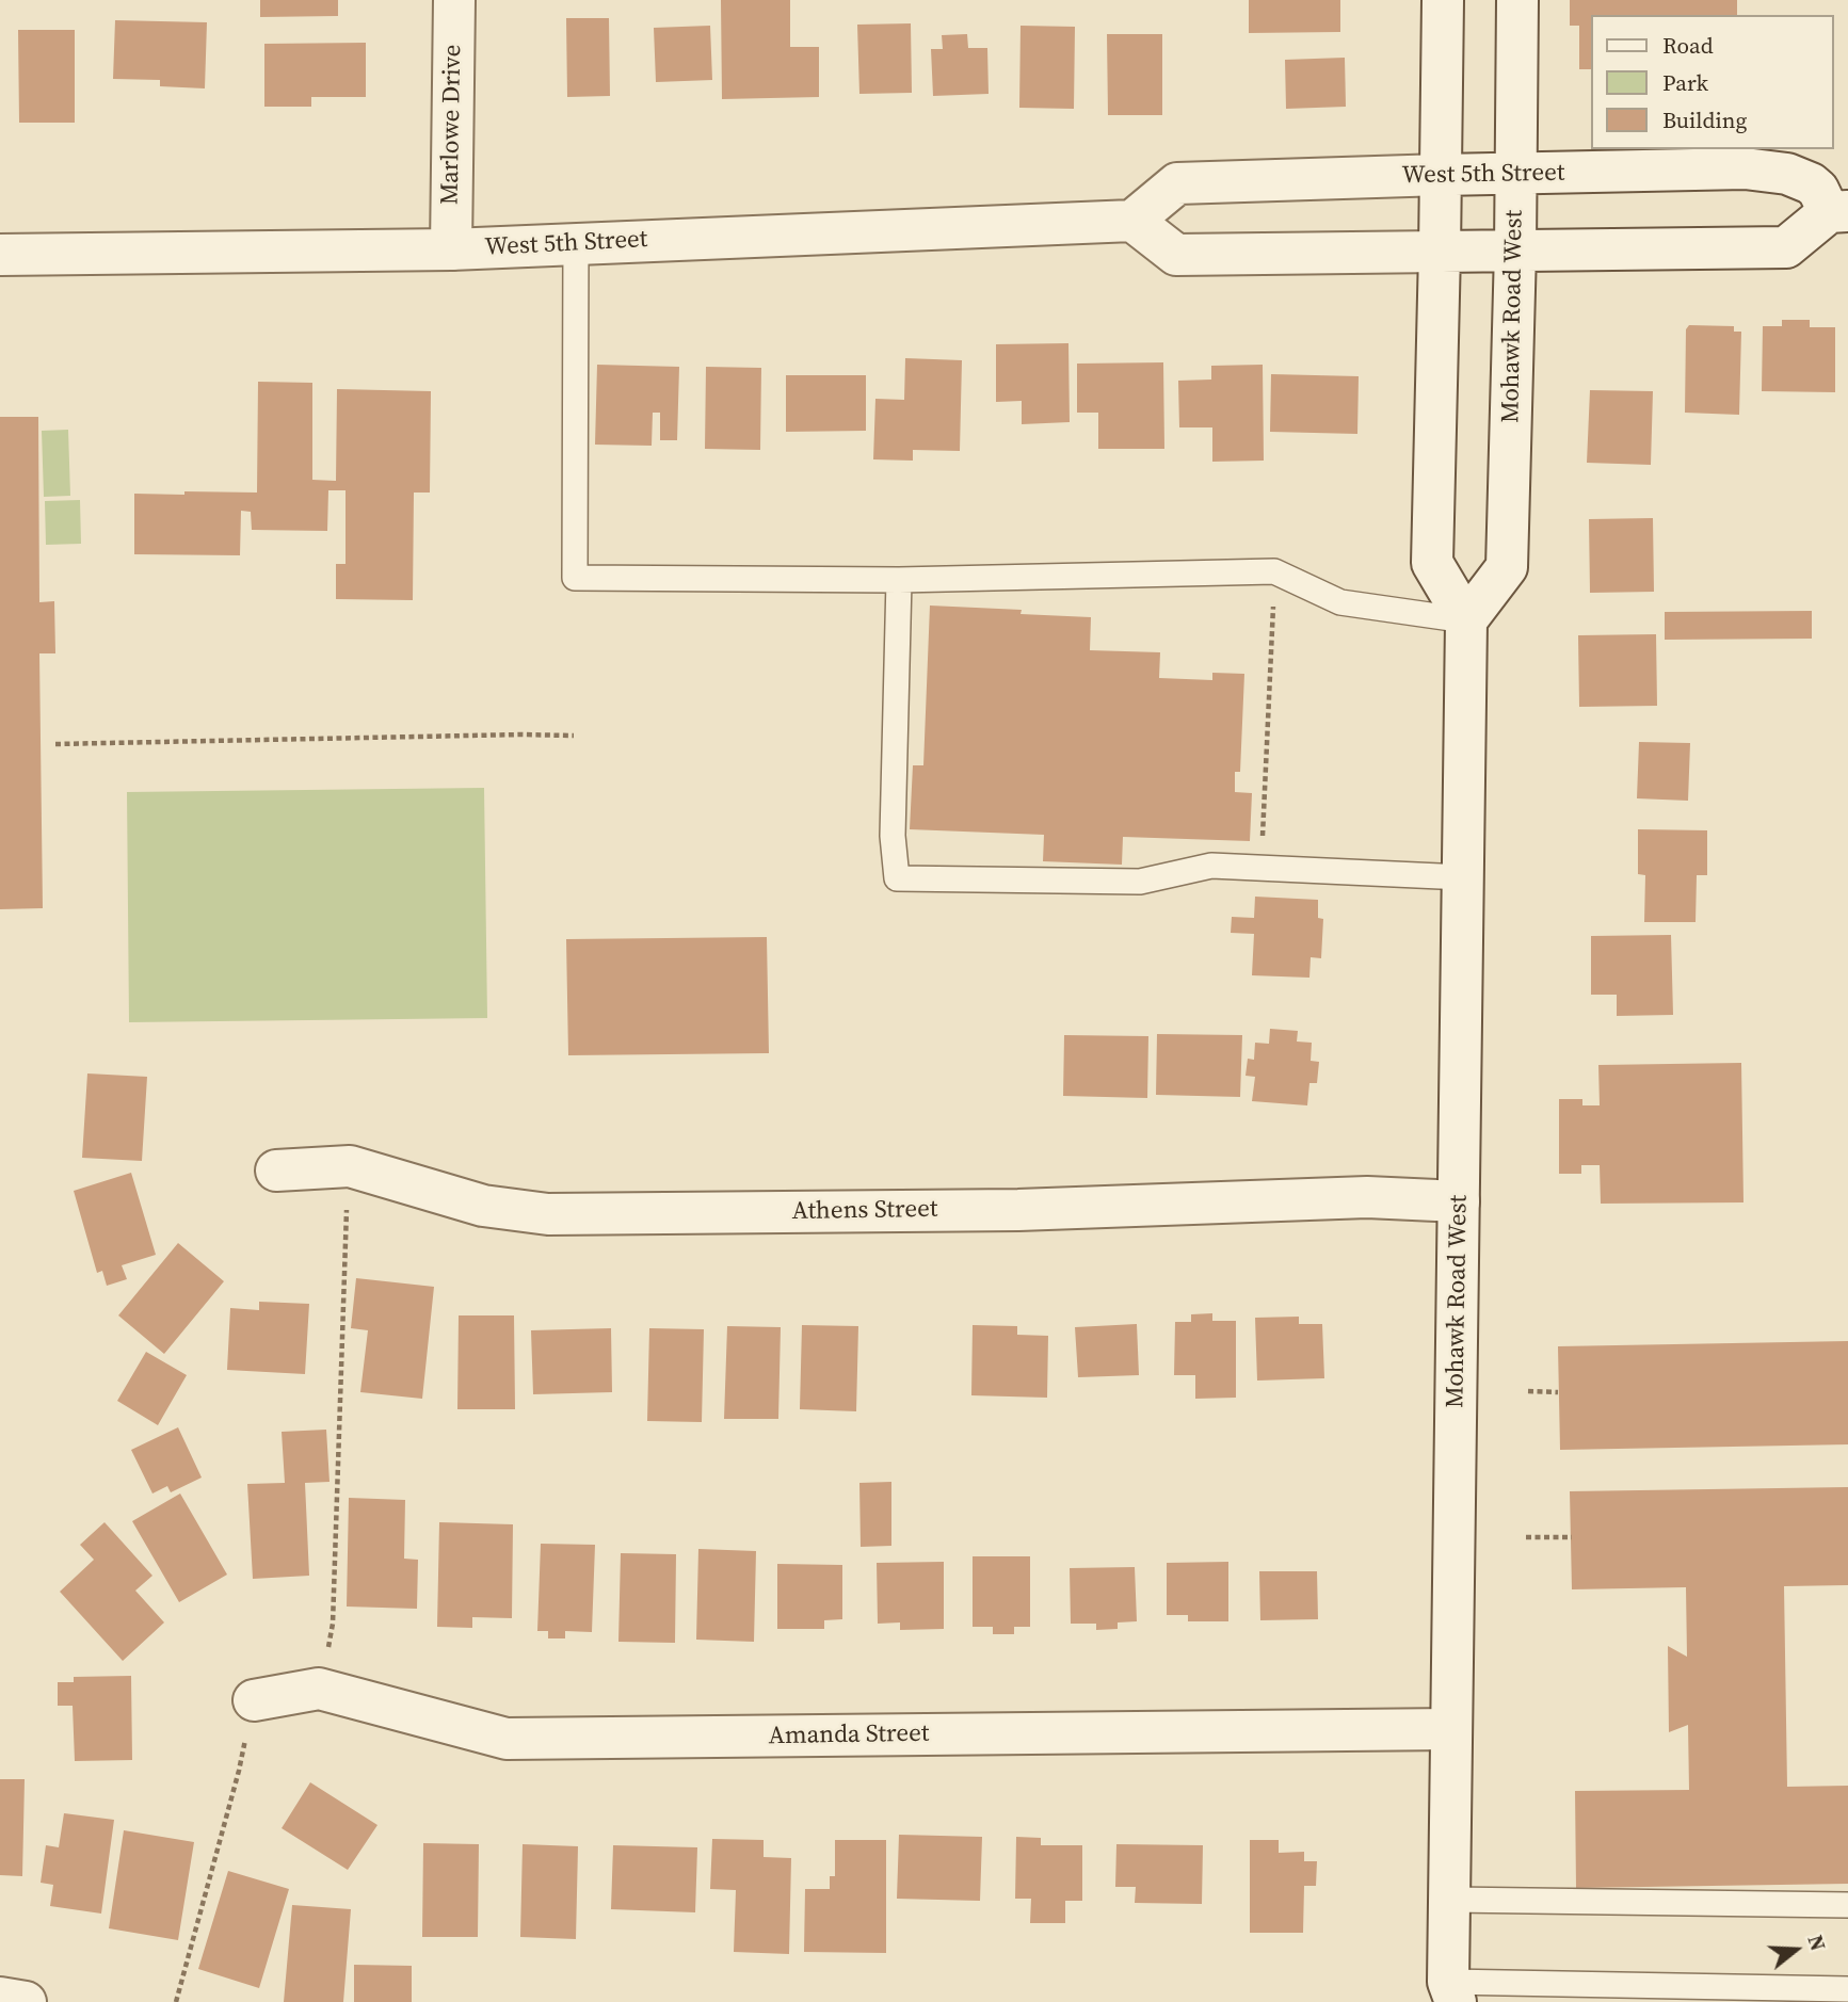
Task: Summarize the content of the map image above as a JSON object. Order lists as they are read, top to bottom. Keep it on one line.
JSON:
{"streets":{"street":["Marlowe Drive","West 5th Street","Mohawk Road West","Athens Street","Amanda Street"]},"crossings":[["Marlowe Drive","West 5th Street"],["West 5th Street","Mohawk Road West"],["Mohawk Road West","Athens Street"],["Mohawk Road West","Amanda Street"]],"legend":["Road","Park","Building"],"north":"right"}
